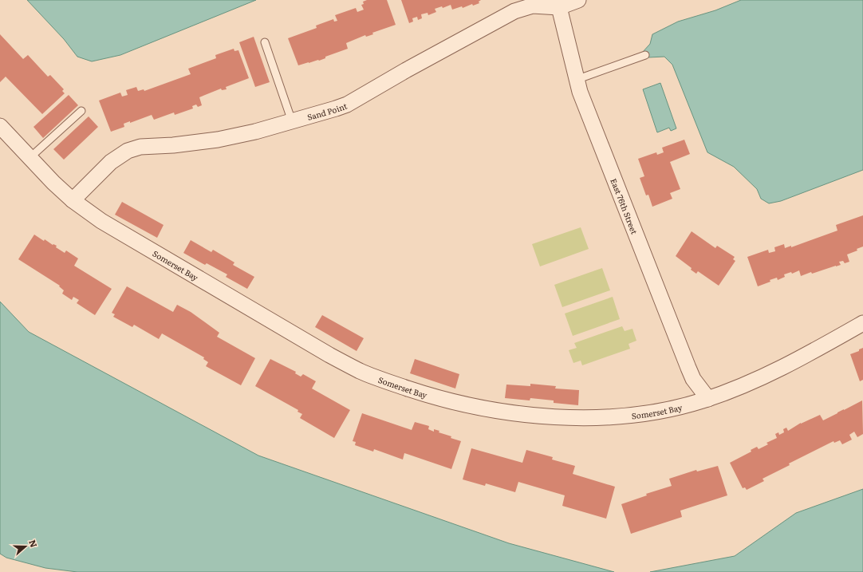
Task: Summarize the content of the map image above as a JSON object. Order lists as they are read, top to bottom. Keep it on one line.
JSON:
{"streets":{"street":["Sand Point","East 76th Street","Somerset Bay"]},"crossings":[["Sand Point","East 76th Street"],["Sand Point","Somerset Bay"],["East 76th Street","Somerset Bay"]],"north":"right"}
